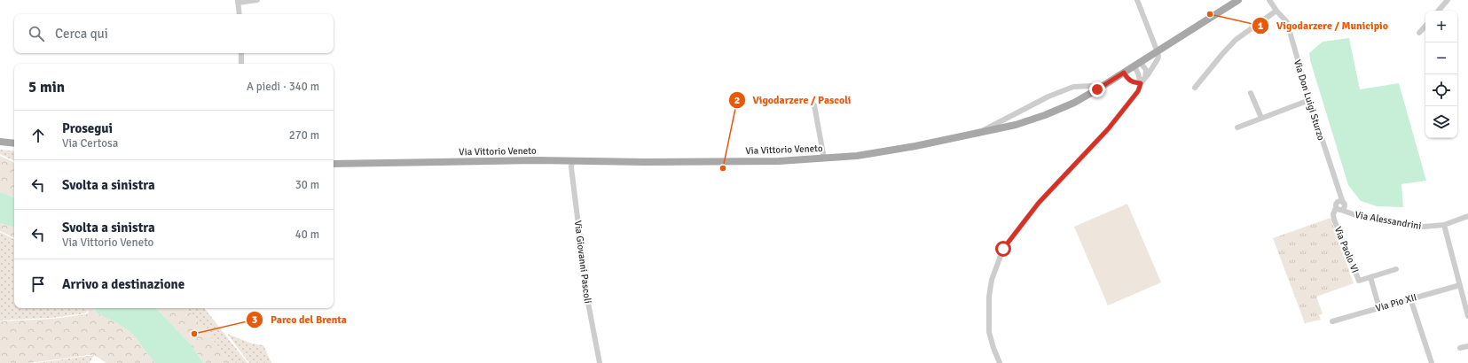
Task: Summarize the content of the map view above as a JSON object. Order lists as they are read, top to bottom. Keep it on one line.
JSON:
{"streets":{"main road":["Via Vittorio Veneto"],"street":["Via Don Luigi Sturzo","Via Alessandrini","Via Paolo VI","Via Giovanni Pascoli","Via Pio XII"]},"crossings":[["Via Don Luigi Sturzo","Via Alessandrini"],["Via Don Luigi Sturzo","Via Paolo VI"],["Via Vittorio Veneto","Via Giovanni Pascoli"],["Via Alessandrini","Via Paolo VI"],["Via Paolo VI","Via Pio XII"]],"places":["Vigodarzere / Municipio","Vigodarzere / Pascoli","Parco del Brenta"],"page":{"map_buttons":["+","−"],"search":"Cerca qui","heading":["5 min","A piedi · 340 m"],"list":[["Prosegui","Via Certosa","270 m"],["Svolta a sinistra","30 m"],["Svolta a sinistra","Via Vittorio Veneto","40 m"],"Arrivo a destinazione"]}}
